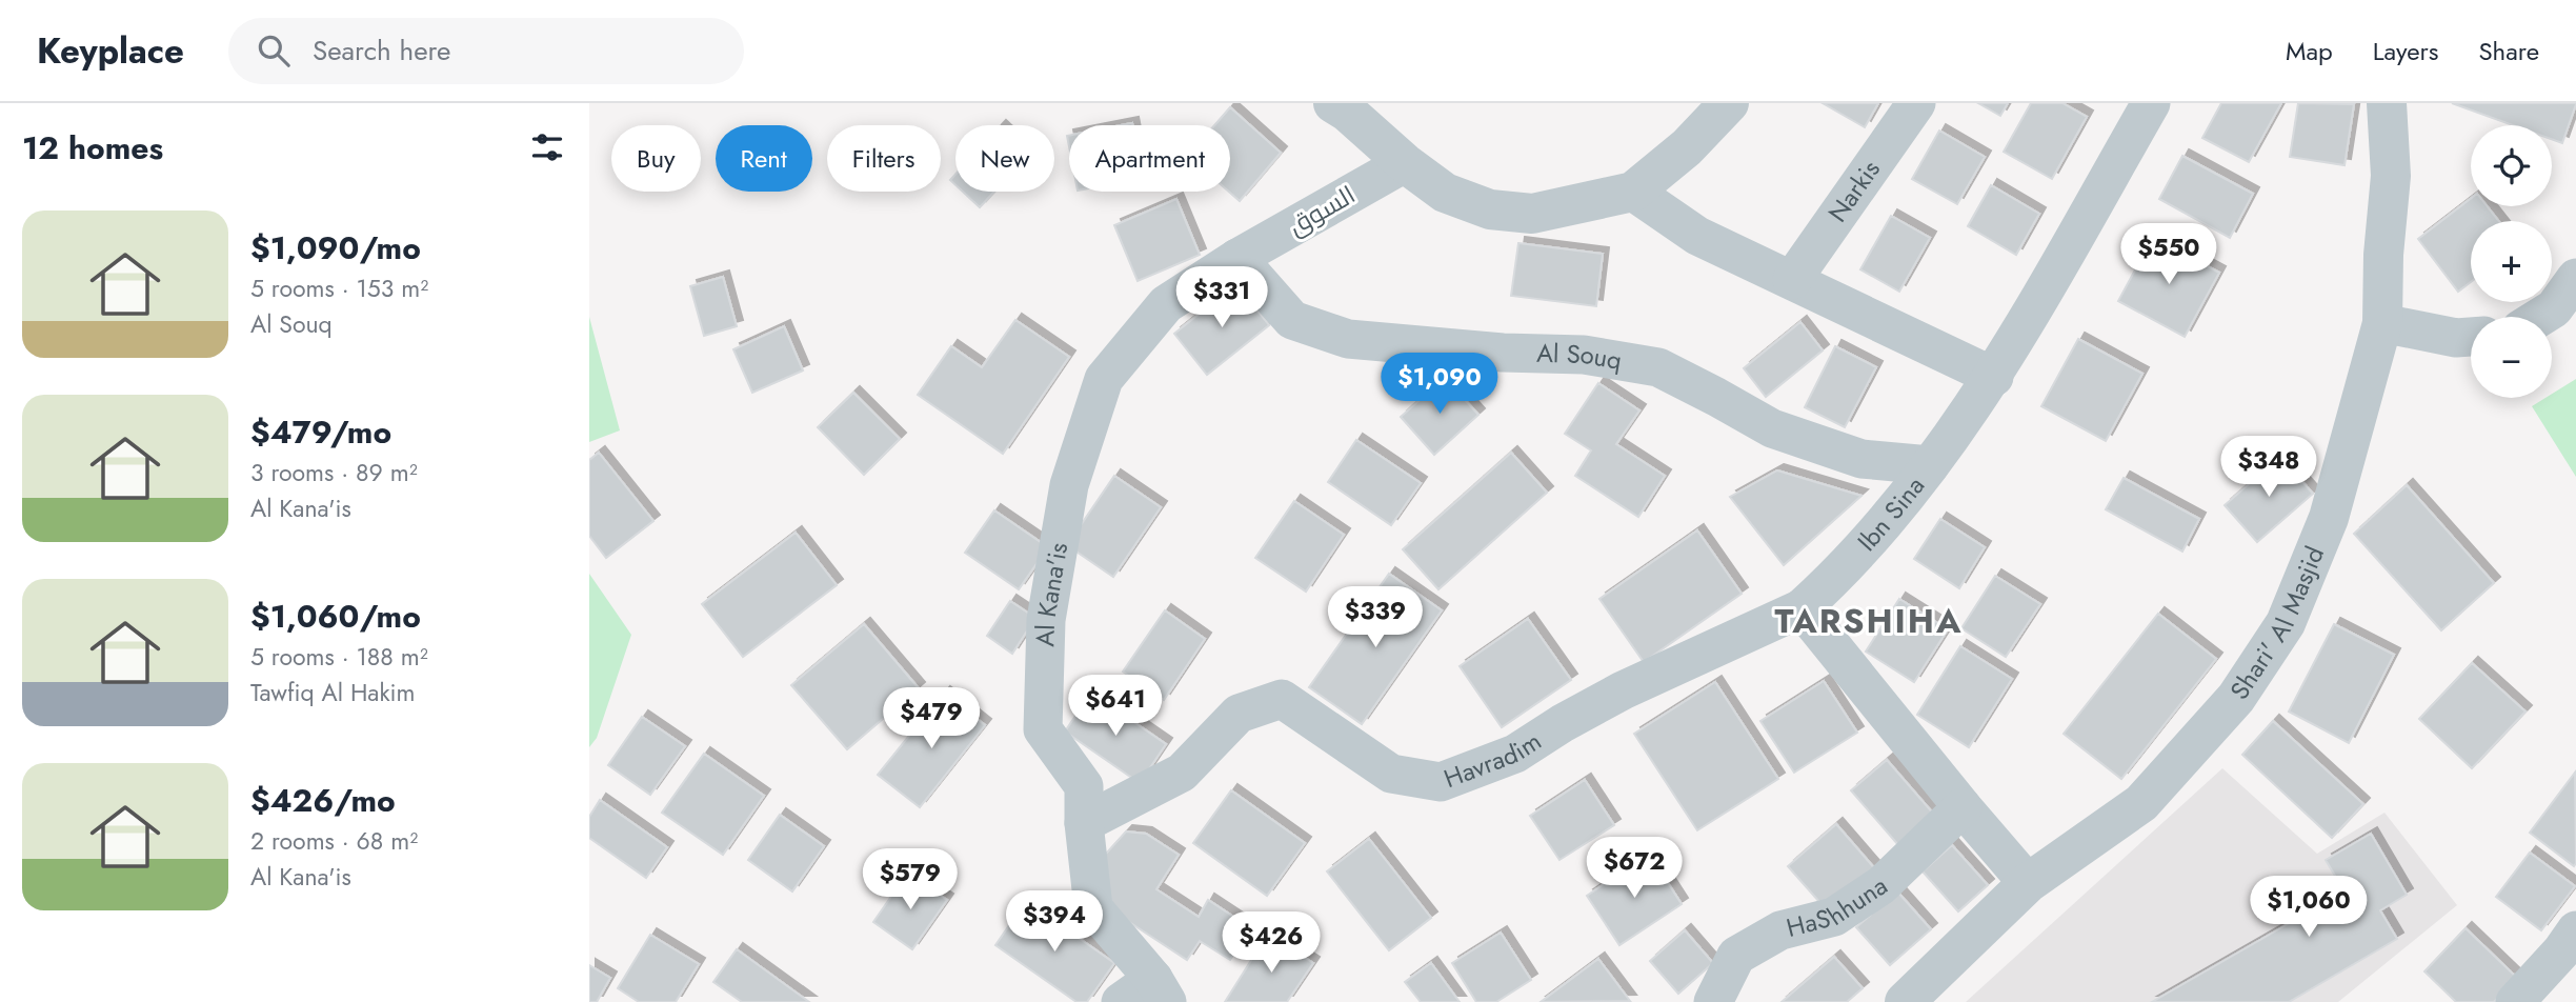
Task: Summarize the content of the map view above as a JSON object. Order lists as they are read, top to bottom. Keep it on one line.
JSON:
{"streets":{"street":["Narkis","السوق","Al Souq","Ibn Sina","Al Kana'is","Shari' Al Masjid","Havradim","HaShhuna"]},"crossings":[["السوق","Al Souq"],["السوق","Al Kana'is"],["Al Souq","Ibn Sina"],["Al Souq","Al Kana'is"],["Ibn Sina","Havradim"],["Al Kana'is","Havradim"]],"districts":["TARSHIHA"],"page":{"header":"Keyplace","search":"Search here","nav":["Map","Layers","Share"],"heading":"12 homes","map_buttons":["+","−"],"chip":["Buy","Rent","Filters","New","Apartment"],"list":[{"name":"$1,090/mo","note":"5 rooms · 153 m² · Al Souq"},{"name":"$479/mo","note":"3 rooms · 89 m² · Al Kana'is"},{"name":"$1,060/mo","note":"5 rooms · 188 m² · Tawfiq Al Hakim"},{"name":"$426/mo","note":"2 rooms · 68 m² · Al Kana'is"}],"price":["$550","$331","$1,090","$348","$339","$641","$479","$672","$579","$1,060","$394","$426"]}}
